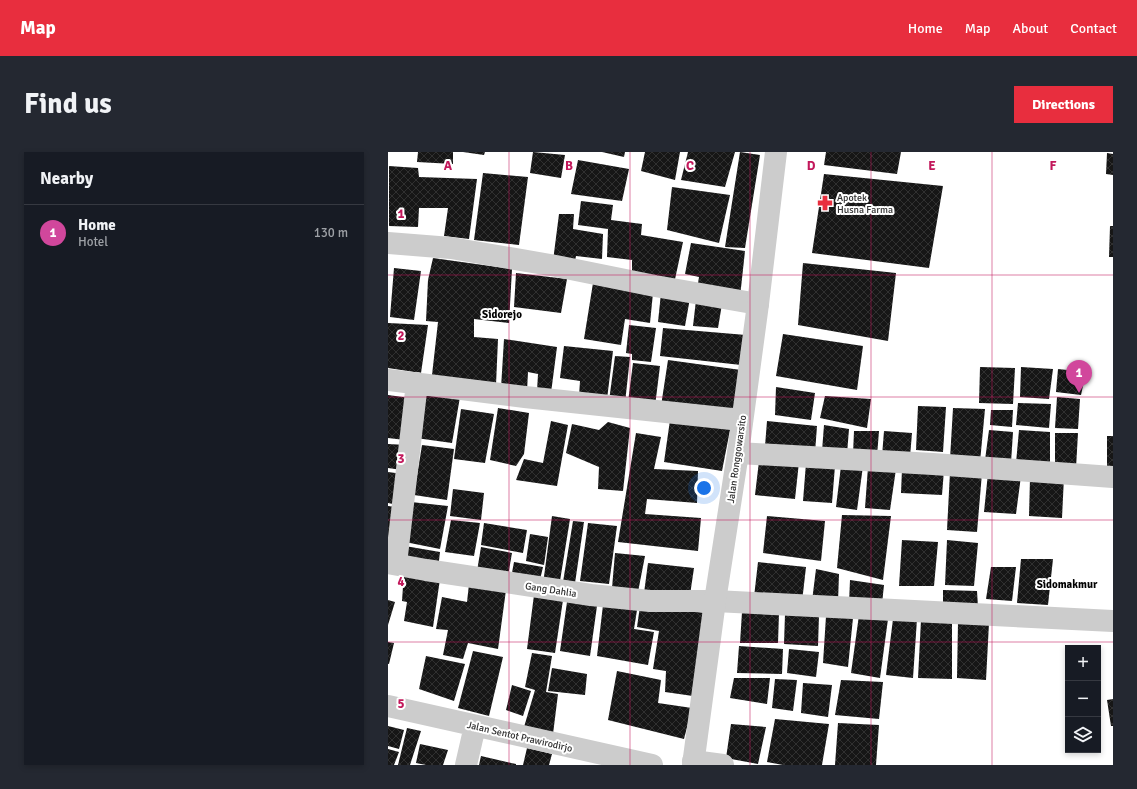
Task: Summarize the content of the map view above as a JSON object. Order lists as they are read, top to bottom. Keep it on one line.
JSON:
{"streets":{"street":["Jalan Ronggowarsito","Gang Dahlia","Jalan Sentot Prawirodirjo"]},"crossings":[["Jalan Ronggowarsito","Gang Dahlia"]],"districts":["Sidorejo","Sidomakmur"],"places":{"pharmacy":["Apotek Husna Farma"]},"page":{"header":"Map","nav":["Home","Map","About","Contact"],"buttons":"Directions","title":"Find us","heading":"Nearby","list":[{"mark":"1","name":"Home","note":"Hotel","value":"130 m"}],"pins":"1","map_buttons":["+","−"]},"grid":{"columns":["A","B","C","D","E","F"],"rows":["1","2","3","4","5"]}}
